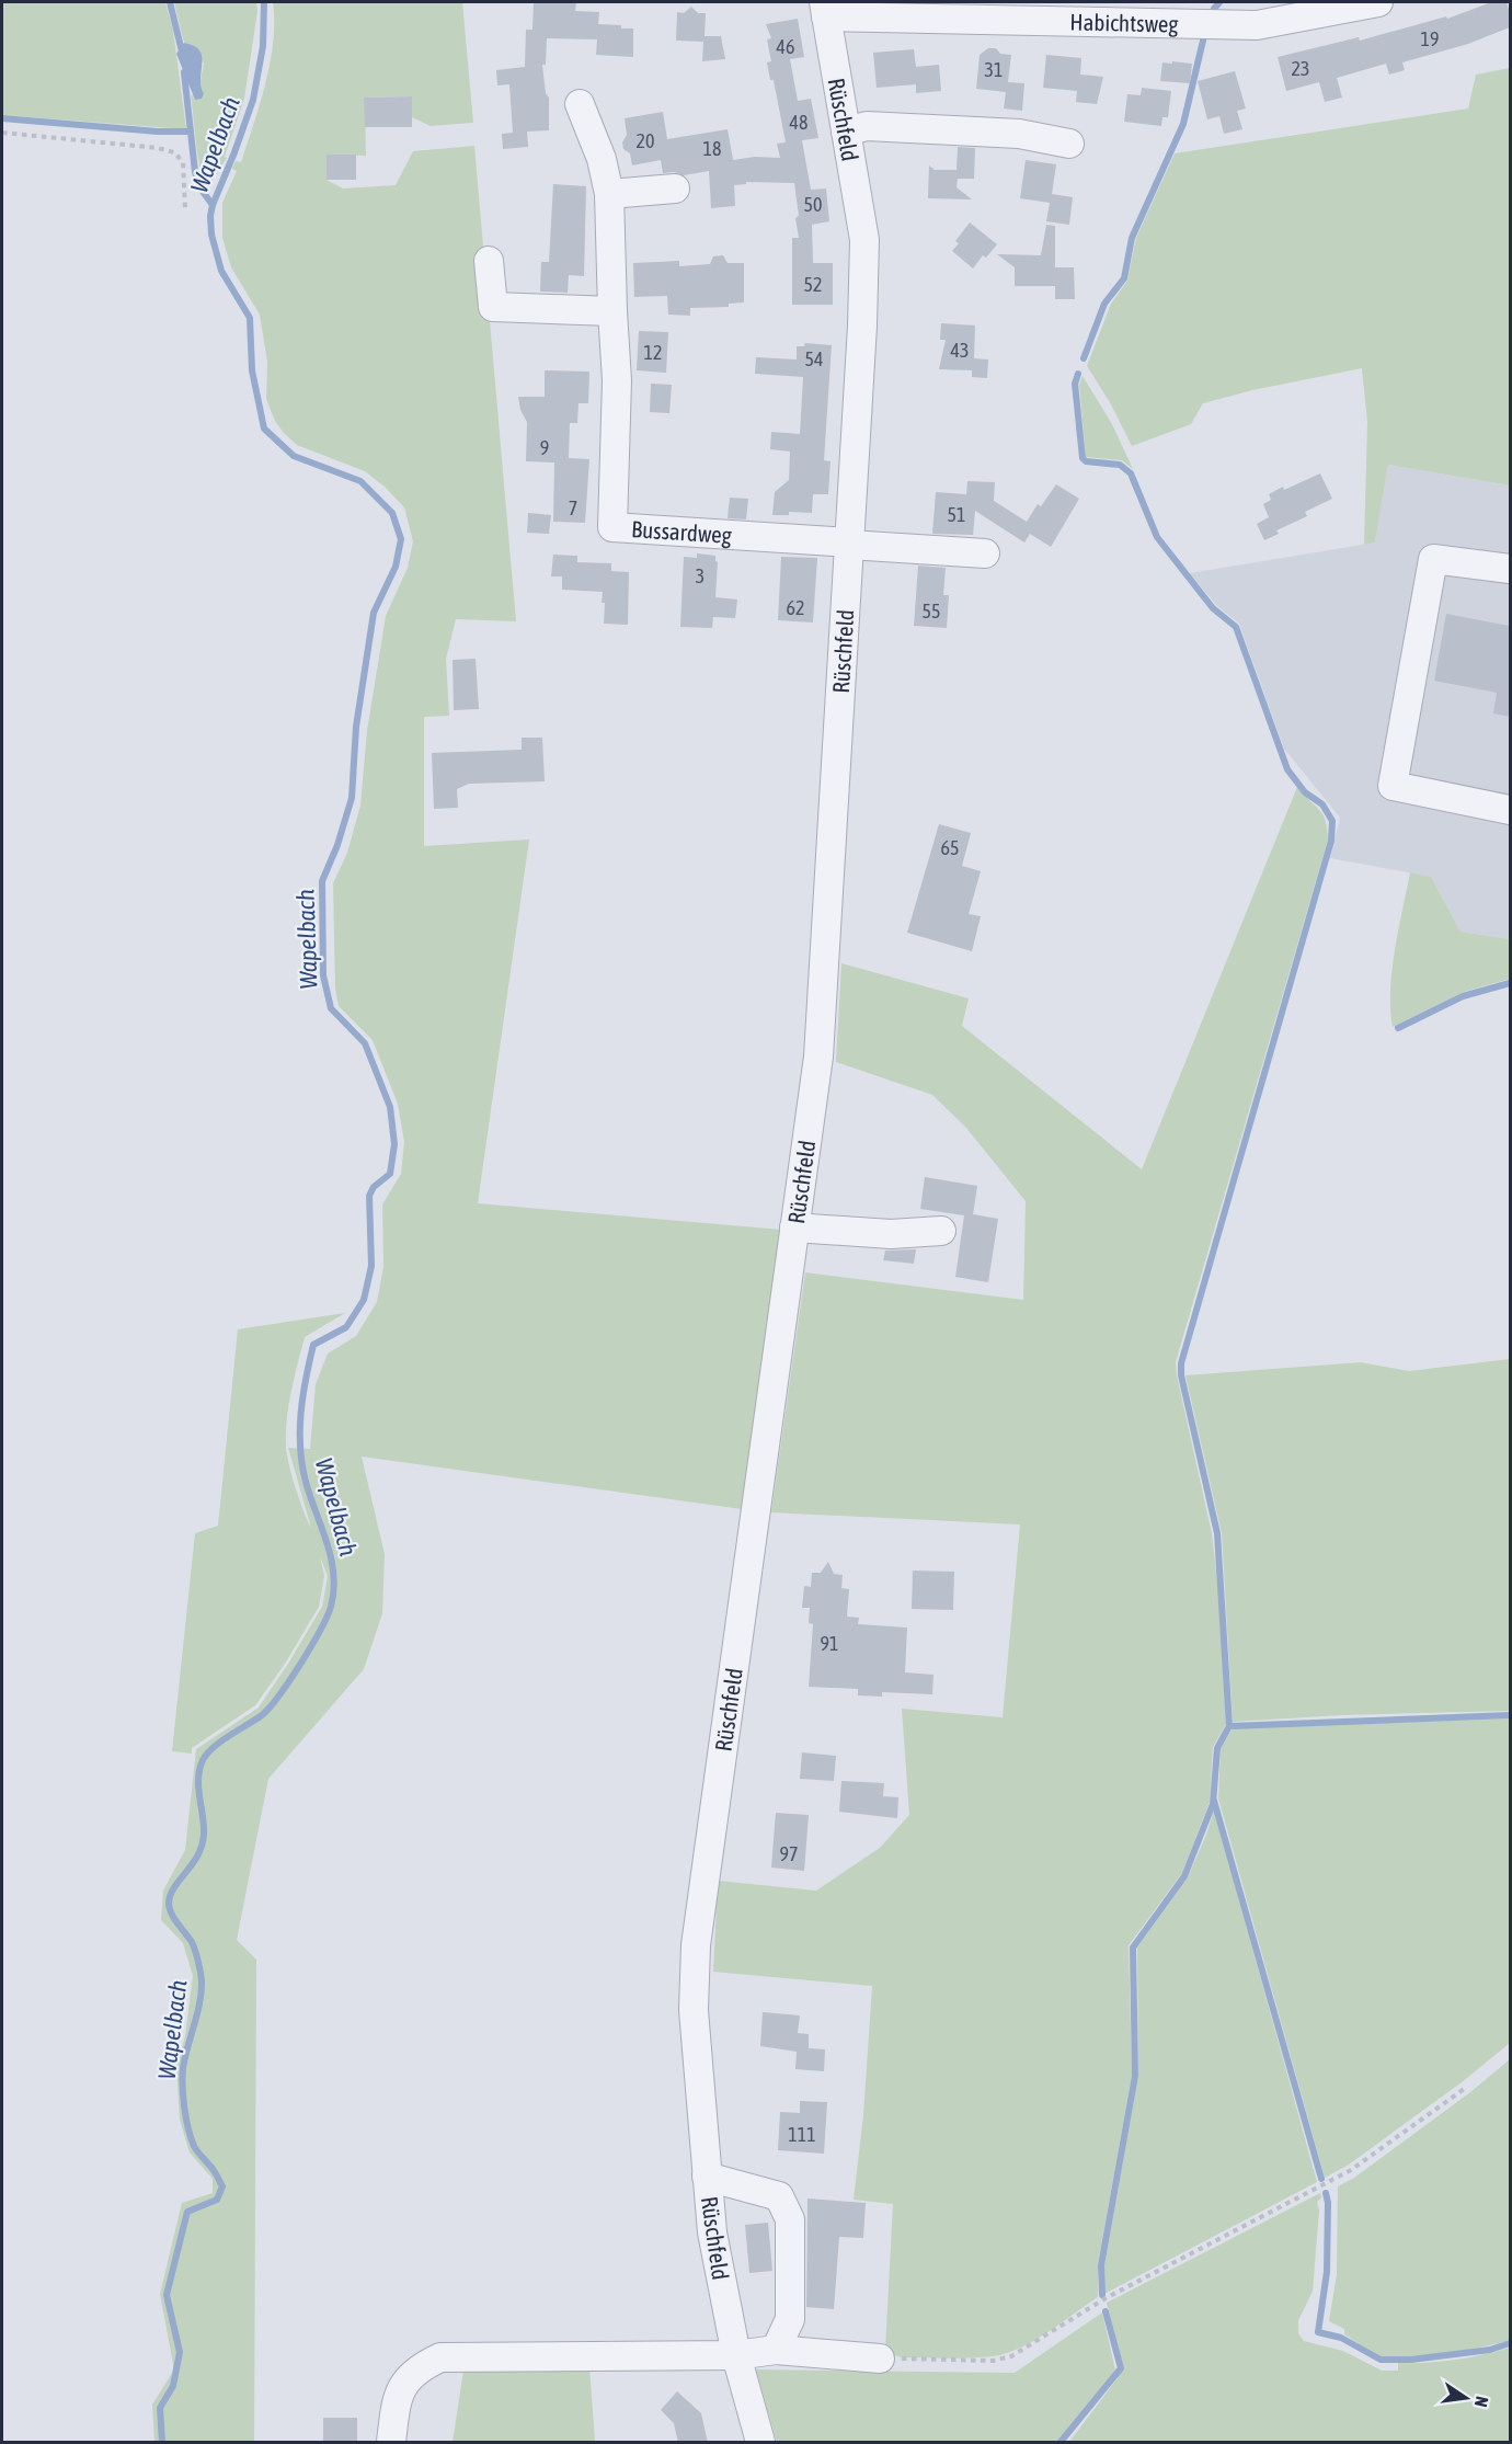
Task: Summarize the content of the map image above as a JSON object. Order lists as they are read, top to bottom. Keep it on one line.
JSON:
{"streets":{"street":["Habichtsweg","Rüschfeld","Bussardweg"]},"crossings":[["Habichtsweg","Rüschfeld"],["Rüschfeld","Bussardweg"]],"water":["Wapelbach"],"house_numbers":["19","46","23","31","48","20","18","50","52","43","12","54","9","7","51","3","62","55","65","91","97","111"],"north":"right"}
